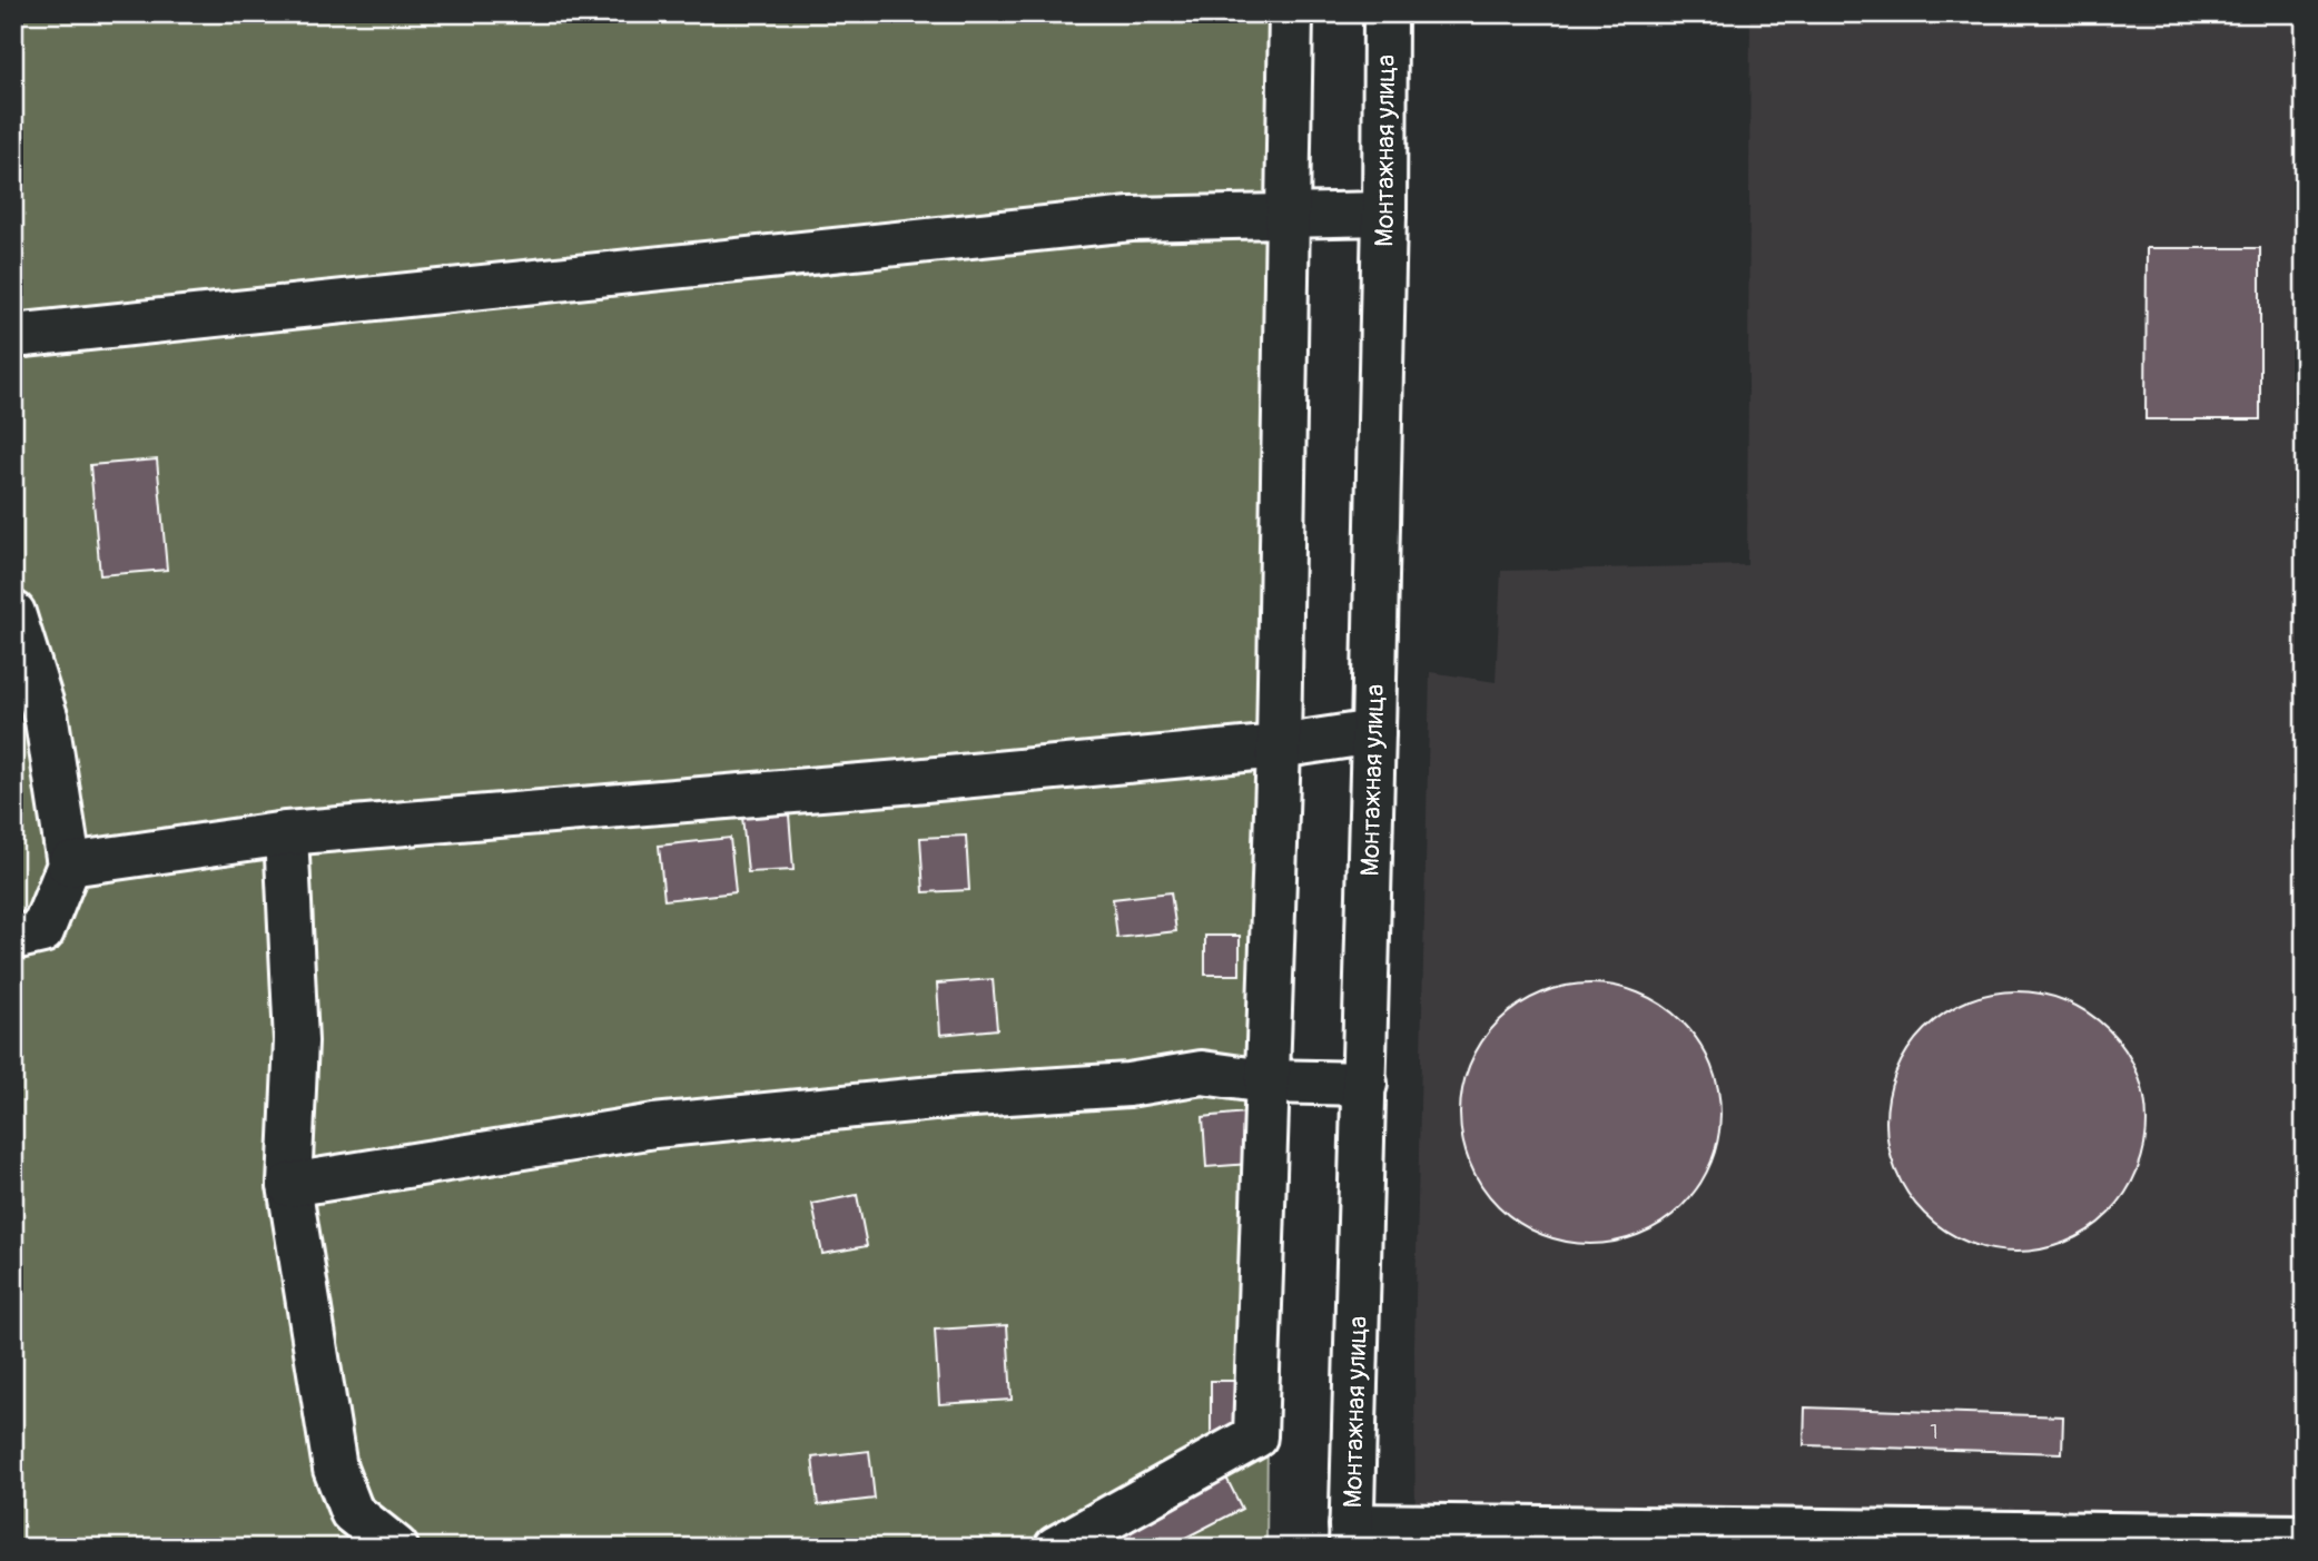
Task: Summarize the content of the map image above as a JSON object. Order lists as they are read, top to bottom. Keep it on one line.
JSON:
{"streets":{"street":["Монтажная улица"]},"house_numbers":["1"]}
